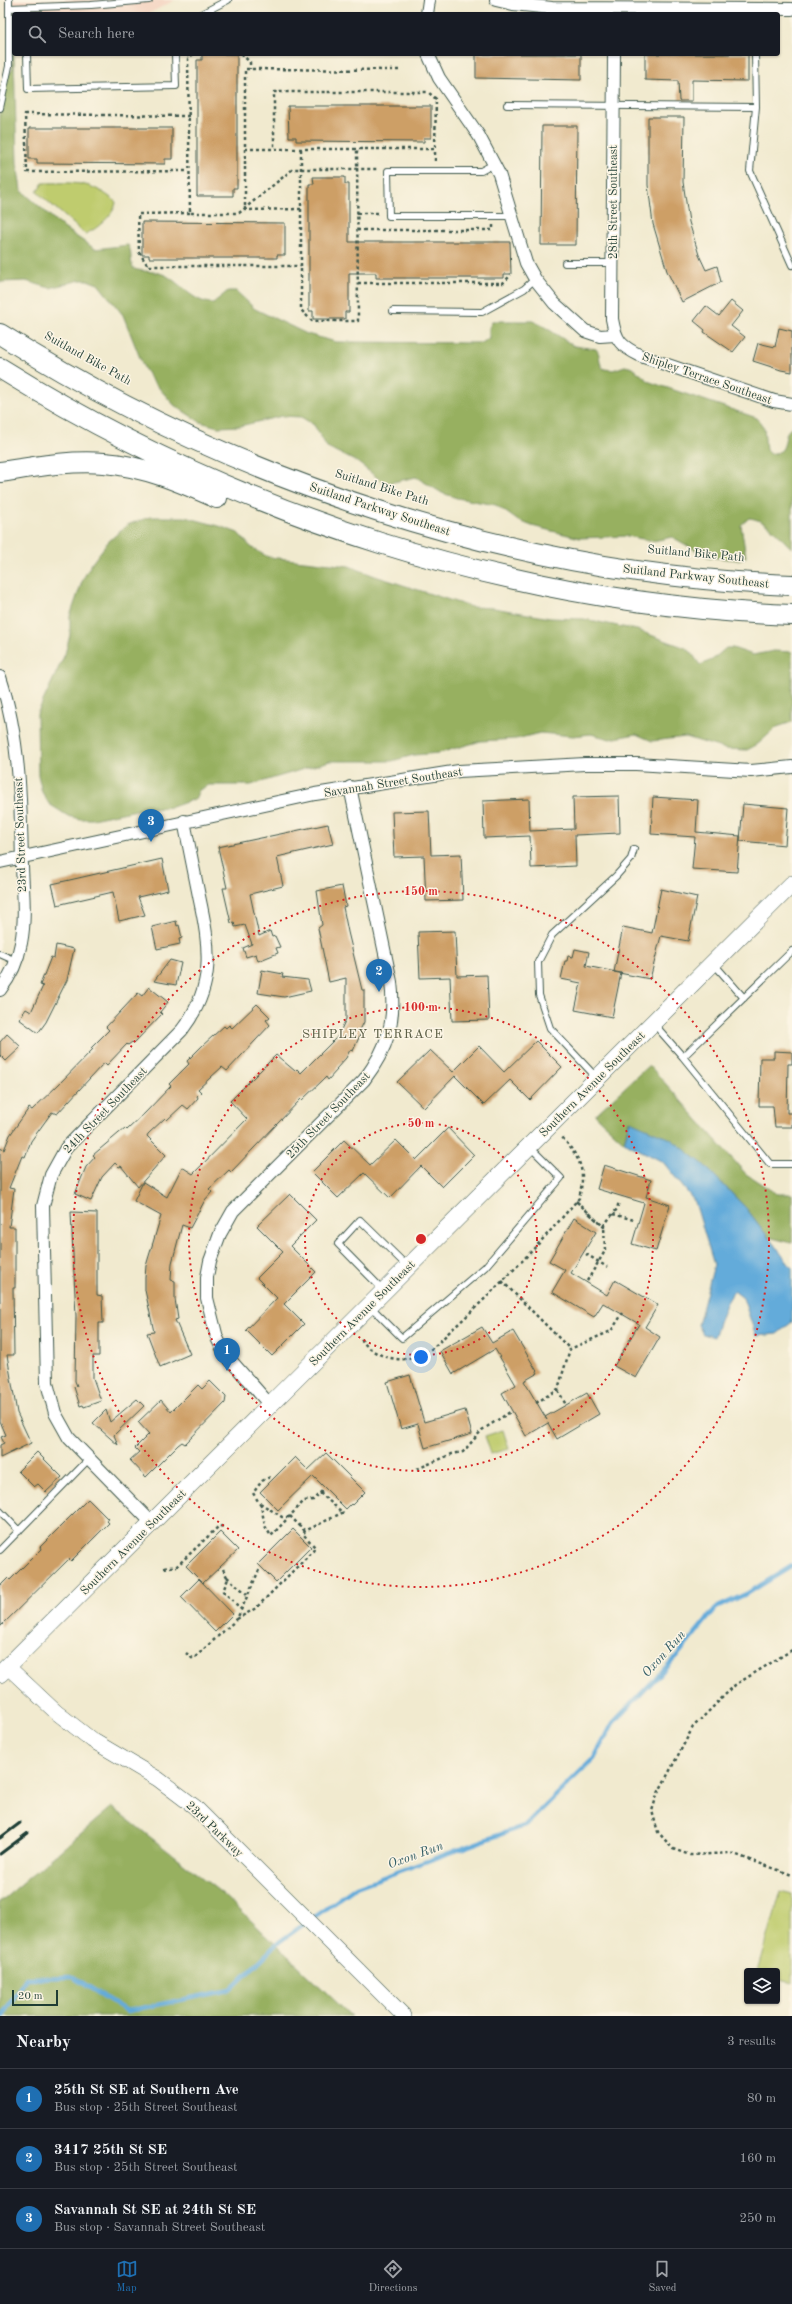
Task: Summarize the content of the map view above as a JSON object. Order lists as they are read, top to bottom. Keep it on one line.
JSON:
{"streets":{"highway":["Suitland Parkway Southeast"],"main road":["Southern Avenue Southeast"],"street":["28th Street Southeast","Shipley Terrace Southeast","Savannah Street Southeast","23rd Street Southeast","24th Street Southeast","25th Street Southeast","23rd Parkway"]},"crossings":[["28th Street Southeast","Shipley Terrace Southeast"],["Savannah Street Southeast","23rd Street Southeast"],["Savannah Street Southeast","24th Street Southeast"],["Savannah Street Southeast","25th Street Southeast"],["Southern Avenue Southeast","24th Street Southeast"],["Southern Avenue Southeast","25th Street Southeast"],["Southern Avenue Southeast","23rd Parkway"]],"districts":["SHIPLEY TERRACE"],"water":["Oxon Run"],"scale_bar":"20 m","page":{"search":"Search here","pins":["3","2","1"],"scale":"20 m","heading":["Nearby","3 results"],"list":[{"mark":"1","name":"25th St SE at Southern Ave","note":"Bus stop · 25th Street Southeast","value":"80 m"},{"mark":"2","name":"3417 25th St SE","note":"Bus stop · 25th Street Southeast","value":"160 m"},{"mark":"3","name":"Savannah St SE at 24th St SE","note":"Bus stop · Savannah Street Southeast","value":"250 m"}],"nav":["Map","Directions","Saved"]},"rings":["150 m","100 m","50 m"]}
